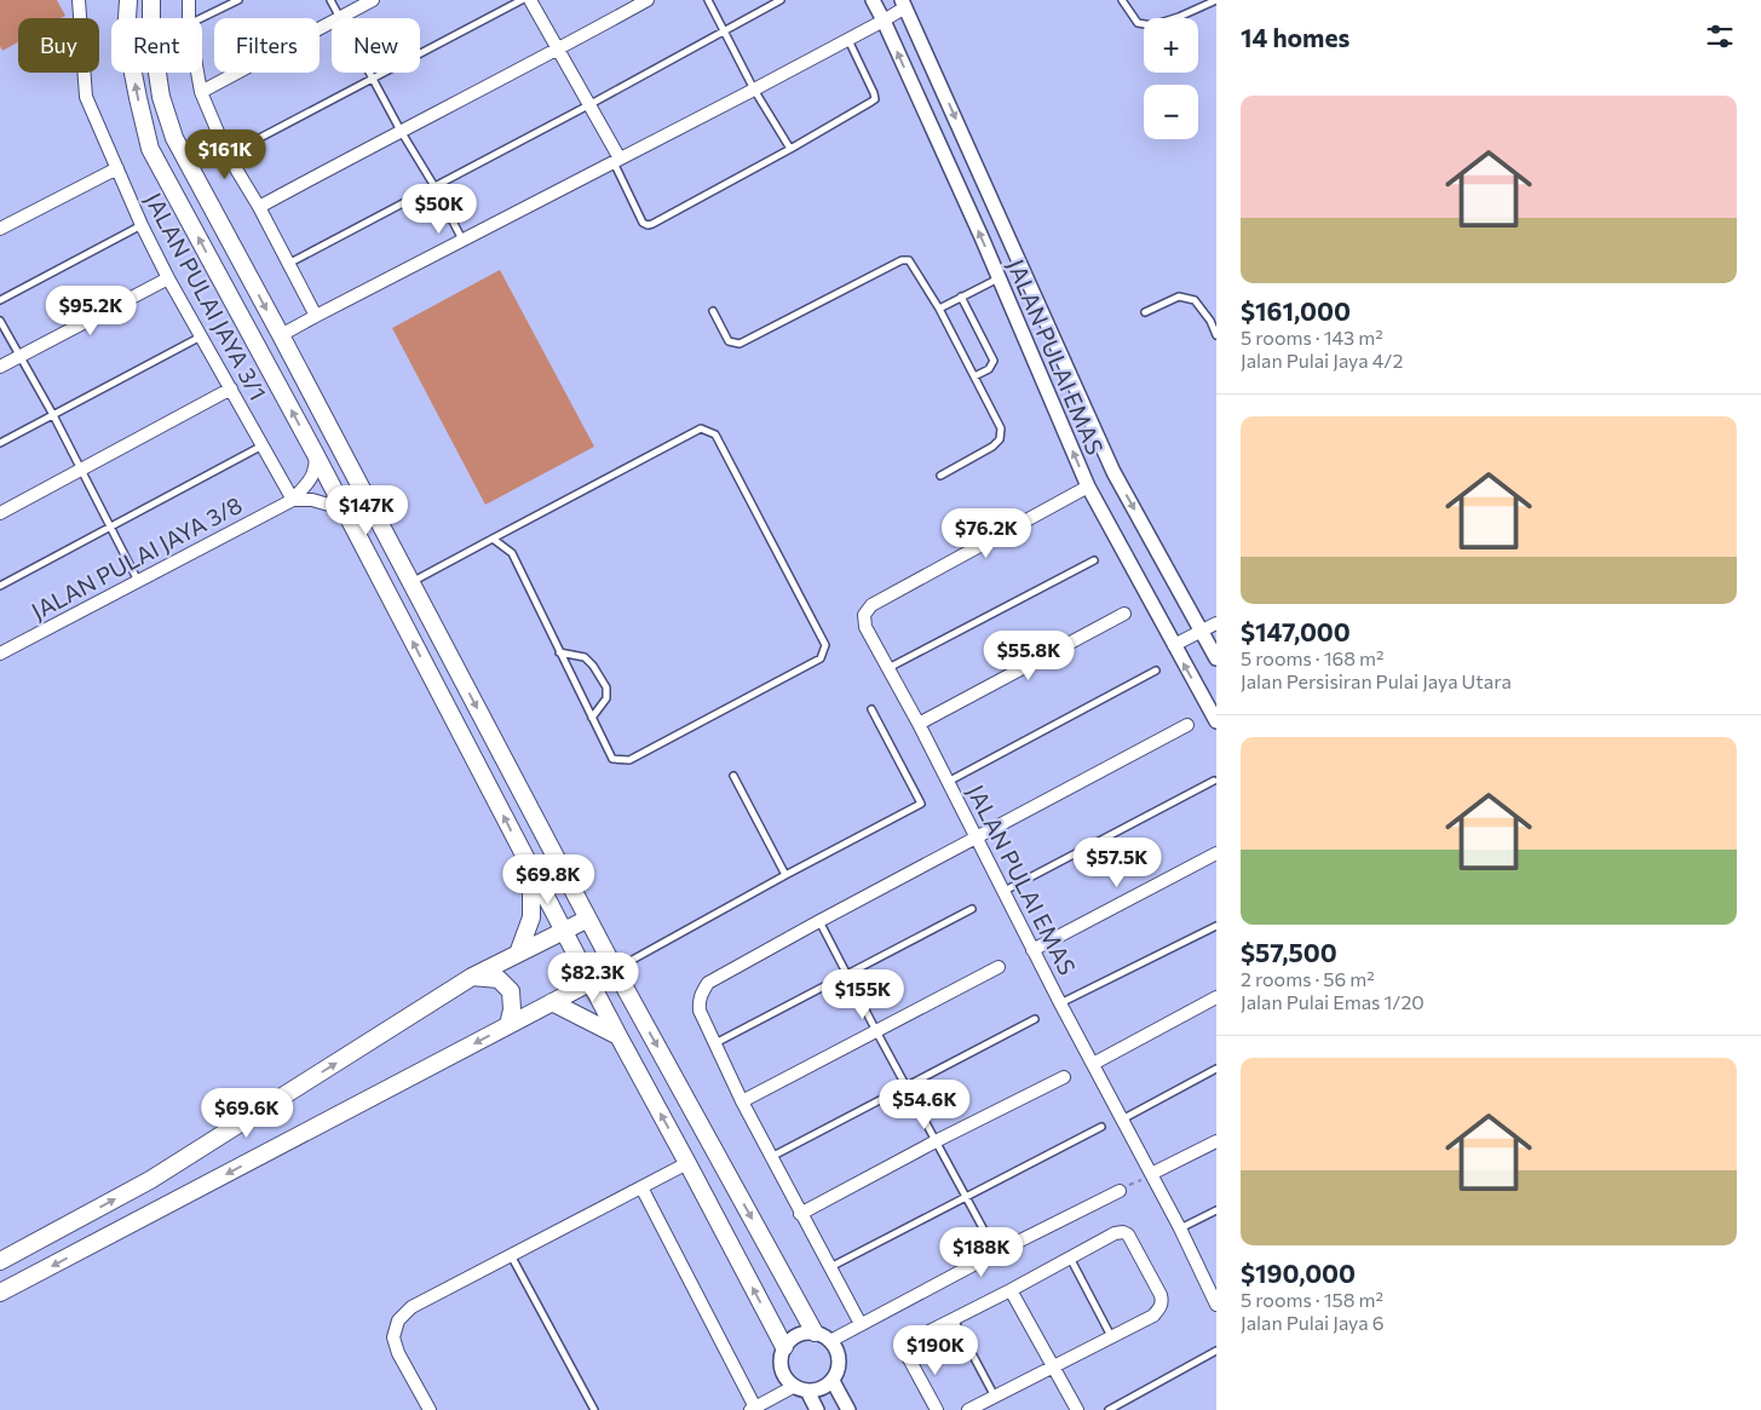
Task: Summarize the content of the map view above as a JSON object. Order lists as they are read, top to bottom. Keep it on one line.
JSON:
{"streets":{"street":["JALAN PULAI JAYA 3/1","JALAN PULAI EMAS","JALAN PULAI JAYA 3/8"]},"crossings":[["JALAN PULAI JAYA 3/1","JALAN PULAI JAYA 3/8"]],"page":{"heading":"14 homes","map_buttons":["+","−"],"chip":["Buy","Rent","Filters","New"],"list":[{"name":"$161,000","note":"5 rooms · 143 m² · Jalan Pulai Jaya 4/2"},{"name":"$147,000","note":"5 rooms · 168 m² · Jalan Persisiran Pulai Jaya Utara"},{"name":"$57,500","note":"2 rooms · 56 m² · Jalan Pulai Emas 1/20"},{"name":"$190,000","note":"5 rooms · 158 m² · Jalan Pulai Jaya 6"}],"price":["$161K","$50K","$95.2K","$147K","$76.2K","$55.8K","$57.5K","$69.8K","$82.3K","$155K","$54.6K","$69.6K","$188K","$190K"]}}
